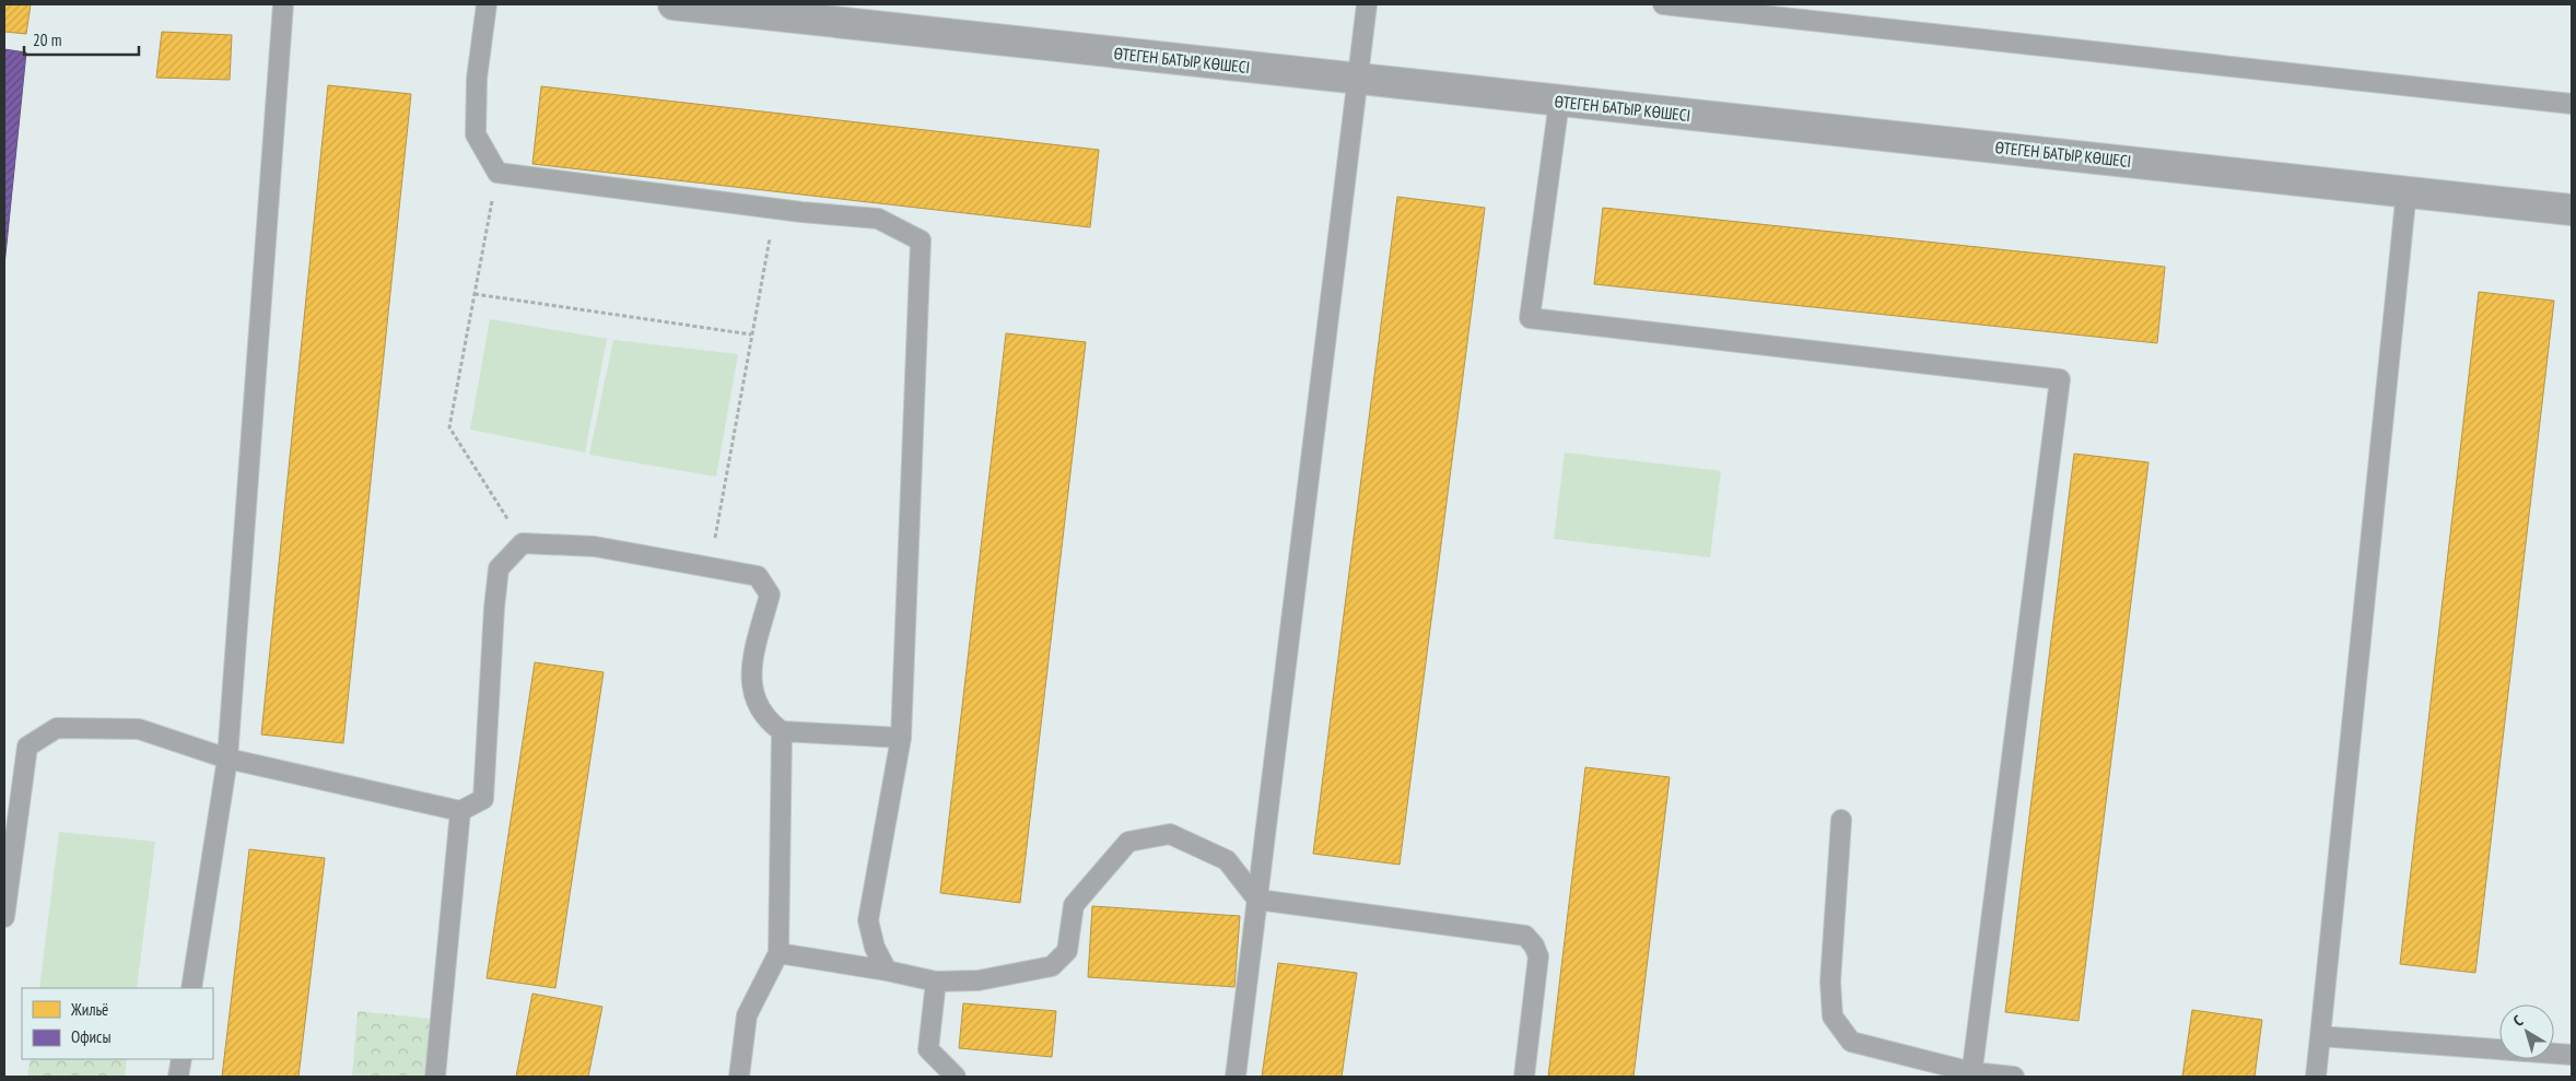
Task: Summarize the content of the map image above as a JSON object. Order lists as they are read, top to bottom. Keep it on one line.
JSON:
{"streets":{"street":["ӨТЕГЕН БАТЫР КӨШЕСІ"]},"legend":["Жильё","Офисы"],"scale_bar":"20 m","north":"top left"}
